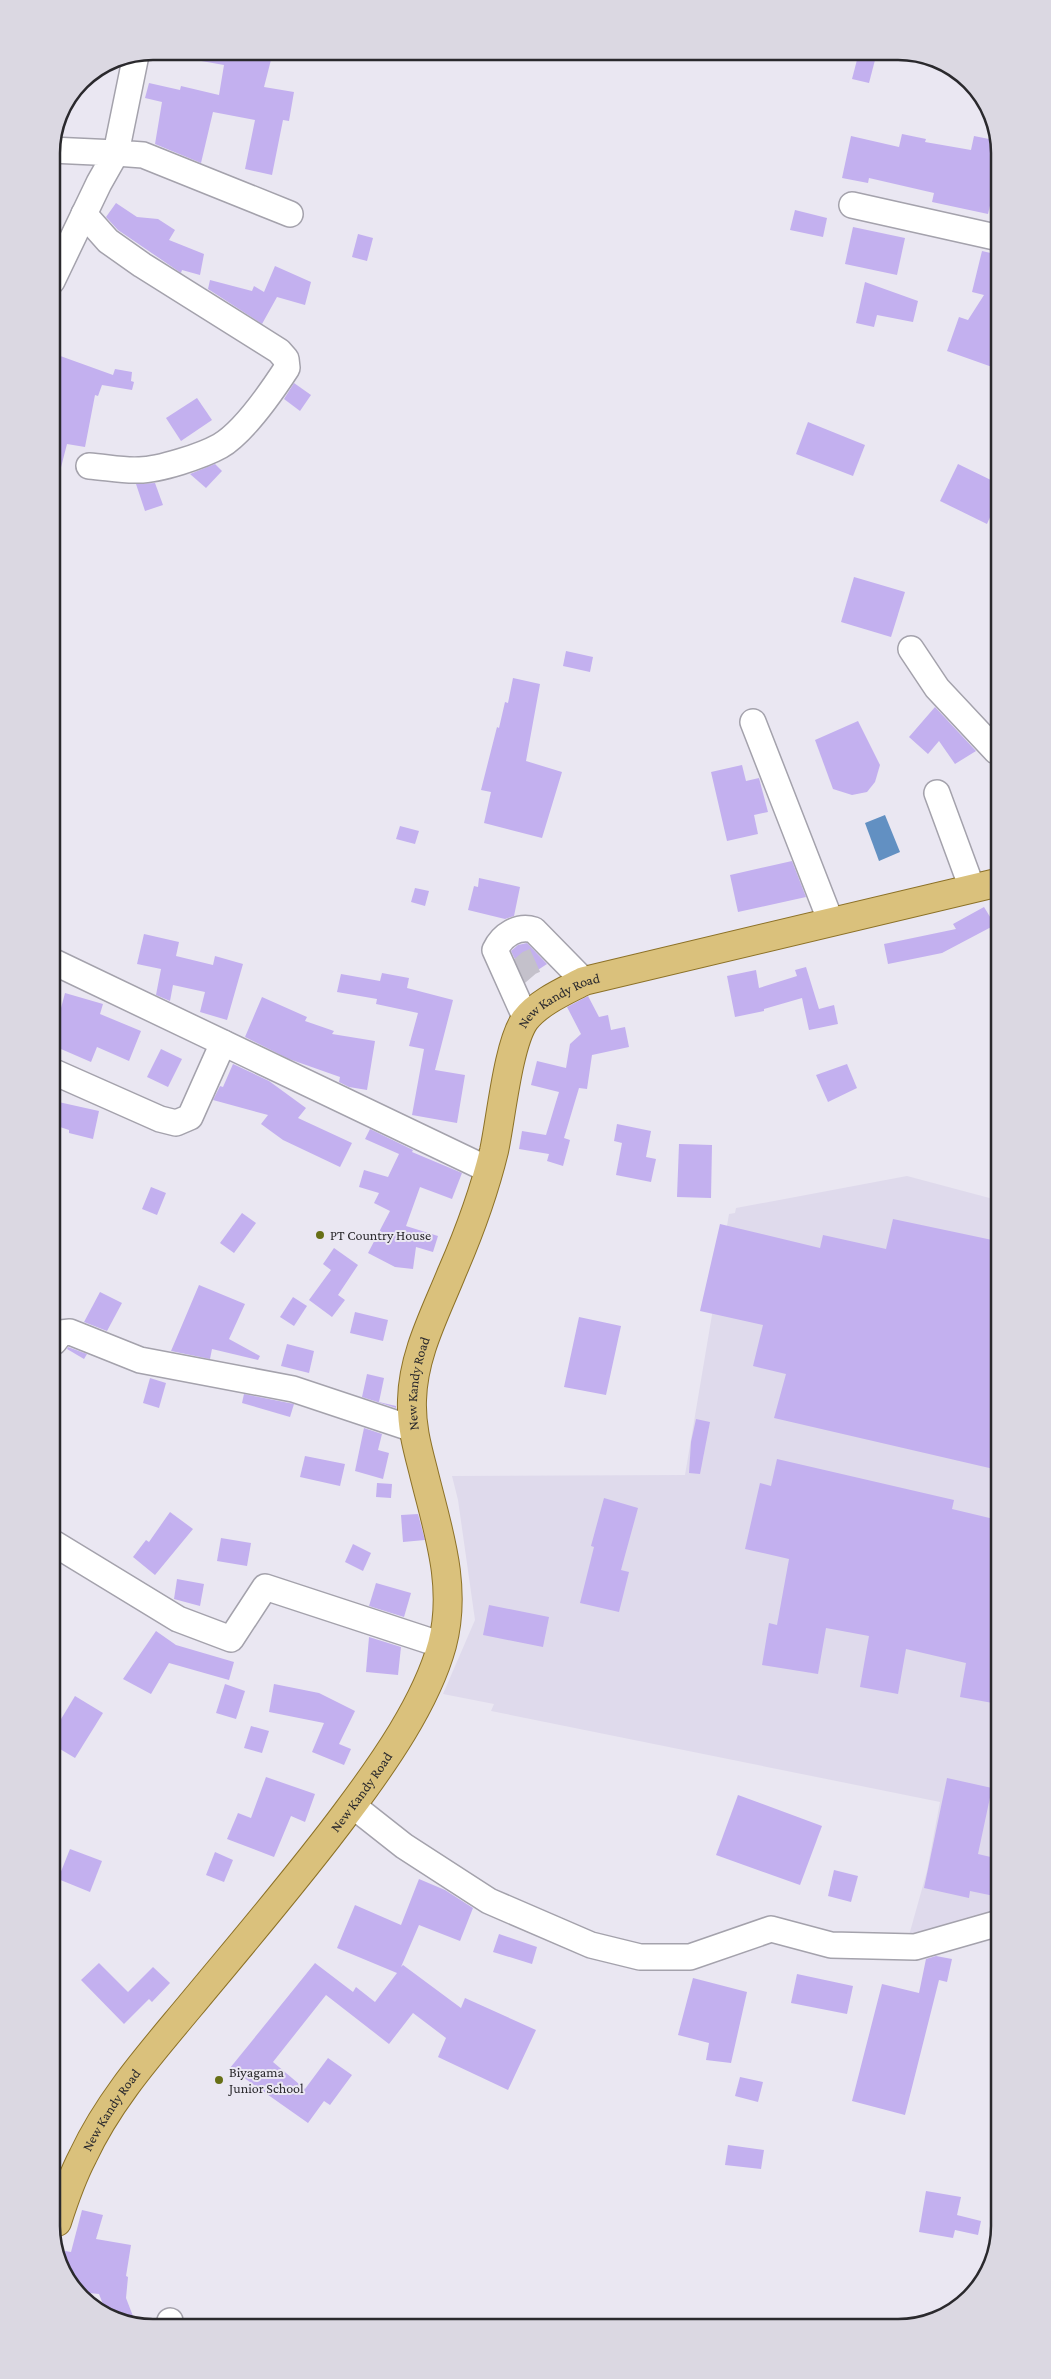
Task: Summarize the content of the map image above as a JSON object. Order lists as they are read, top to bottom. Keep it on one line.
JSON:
{"streets":{"main road":["New Kandy Road"]},"places":["PT Country House","Biyagama Junior School"]}
